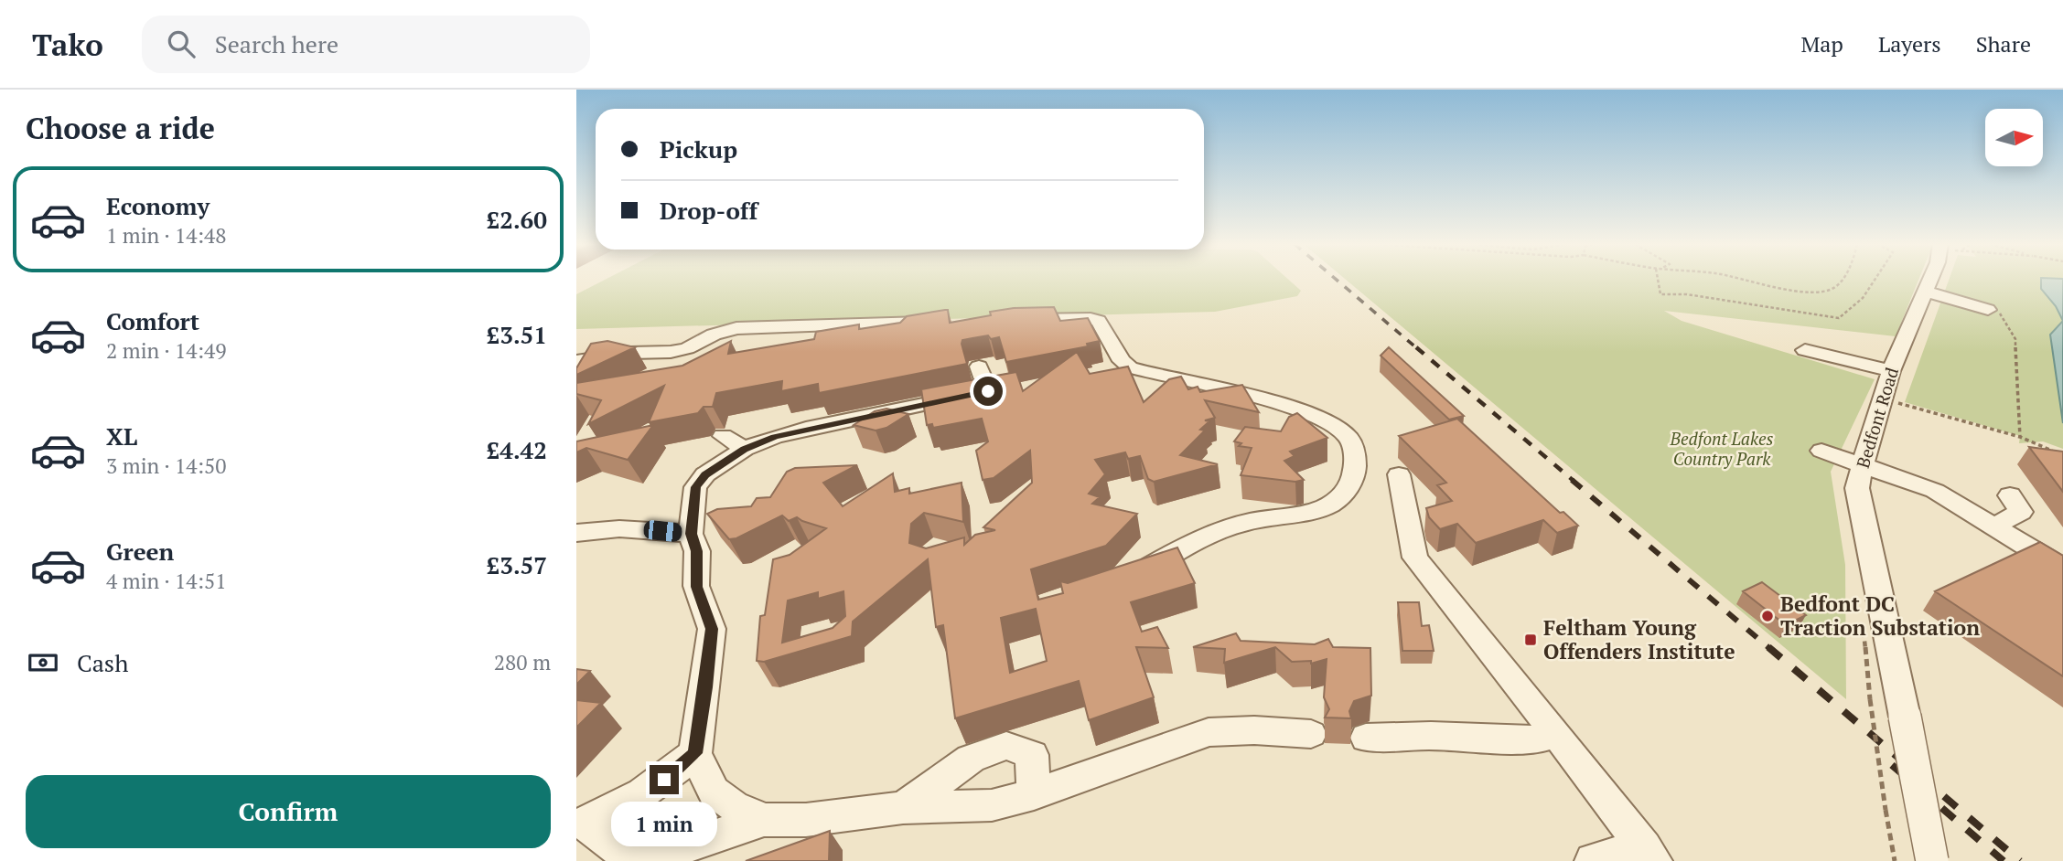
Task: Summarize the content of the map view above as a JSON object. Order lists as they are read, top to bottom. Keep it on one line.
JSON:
{"streets":{"street":["Bedfont Road"]},"parks":["Bedfont Lakes Country Park"],"places":{"other":["Bedfont DC Traction Substation"],"transit":["Feltham Young Offenders Institute"]},"north":"right","page":{"header":"Tako","search":"Search here","nav":["Map","Layers","Share"],"heading":"Choose a ride","banner":["Pickup","Drop-off"],"list":[{"name":"Economy","note":"1 min · 14:48","value":"£2.60"},{"name":"Comfort","note":"2 min · 14:49","value":"£3.51"},{"name":"XL","note":"3 min · 14:50","value":"£4.42"},{"name":"Green","note":"4 min · 14:51","value":"£3.57"}],"pay":["Cash","280 m"],"buttons":"Confirm","bubble":"1 min"}}
